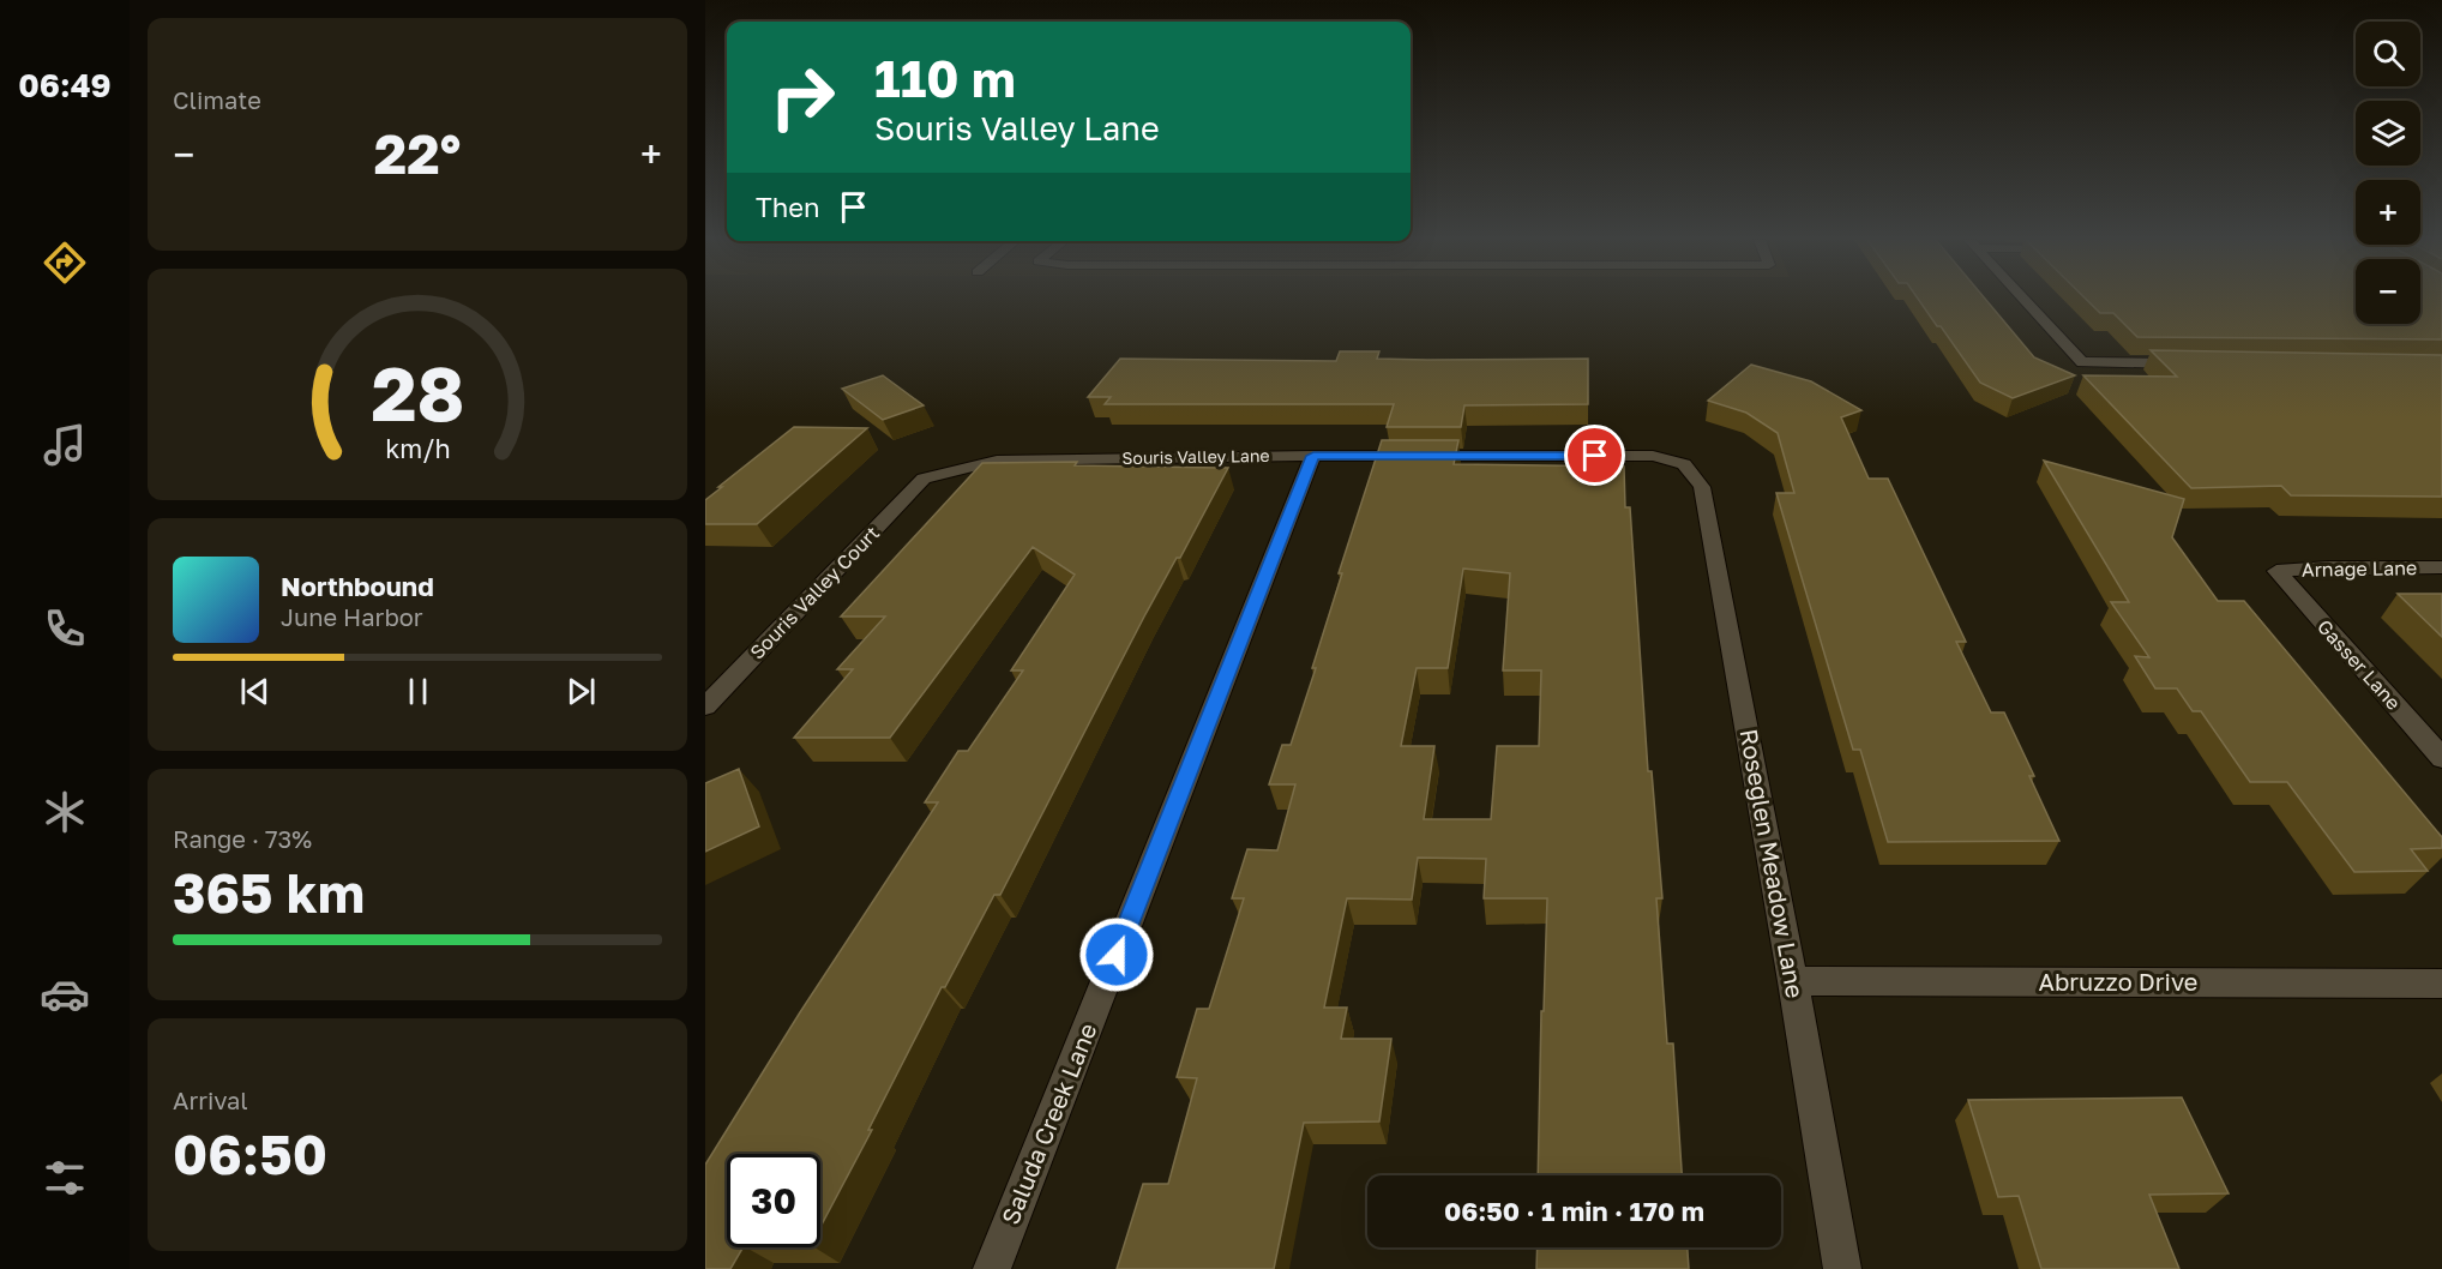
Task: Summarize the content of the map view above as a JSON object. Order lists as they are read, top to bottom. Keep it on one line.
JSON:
{"streets":{"street":["Souris Valley Lane","Arnage Lane","Souris Valley Court","Gasser Lane","Roseglen Meadow Lane","Abruzzo Drive","Saluda Creek Lane"]},"crossings":[["Souris Valley Lane","Souris Valley Court"],["Souris Valley Lane","Roseglen Meadow Lane"],["Souris Valley Lane","Saluda Creek Lane"],["Arnage Lane","Gasser Lane"],["Roseglen Meadow Lane","Abruzzo Drive"]],"page":{"tabs":"06:49","tile":["Climate",["Range · 73%","365 km"],["Arrival","06:50"]],"map_buttons":["+","−"],"turn":["110 m","Souris Valley Lane"],"heat":["−","22°","+"],"then":"Then","song":["Northbound","June Harbor"],"limit":"30","trip":"06:50 · 1 min · 170 m","gauge":["28","km/h"]}}
